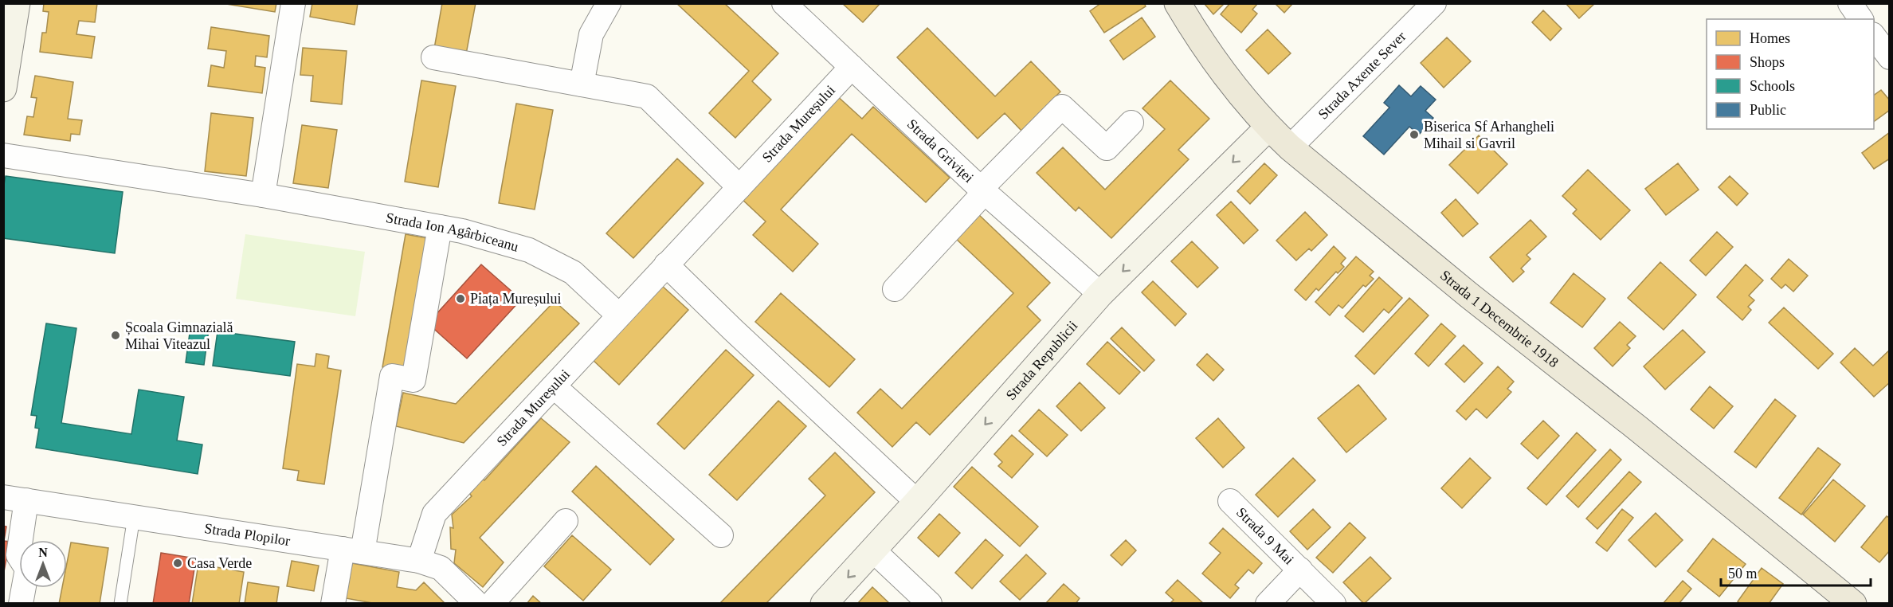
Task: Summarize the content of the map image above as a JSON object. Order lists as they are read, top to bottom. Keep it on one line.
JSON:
{"streets":{"main road":["Strada 1 Decembrie 1918"],"street":["Strada Axente Sever","Strada Mureșului","Strada Griviței","Strada Ion Agârbiceanu","Strada Republicii","Strada Plopilor","Strada 9 Mai"]},"crossings":[["Strada Axente Sever","Strada 1 Decembrie 1918"],["Strada Mureșului","Strada Griviței"],["Strada Mureșului","Strada Ion Agârbiceanu"],["Strada Mureșului","Strada Plopilor"],["Strada Griviței","Strada Republicii"],["Strada 1 Decembrie 1918","Strada Republicii"]],"one_way":["Strada Republicii"],"places":["Biserica Sf Arhangheli Mihail si Gavril","Piața Mureșului","Școala Gimnazială Mihai Viteazul","Casa Verde"],"legend":["Homes","Shops","Schools","Public"],"scale_bar":"50 m","north":"top"}
